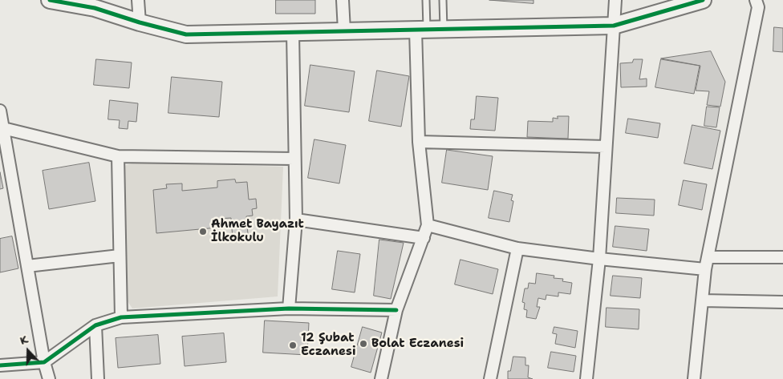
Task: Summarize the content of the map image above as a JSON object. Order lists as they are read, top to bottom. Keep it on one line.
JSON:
{"places":["Ahmet Bayazıt İlkokulu","Bolat Eczanesi","12 Şubat Eczanesi"],"north":"top"}
